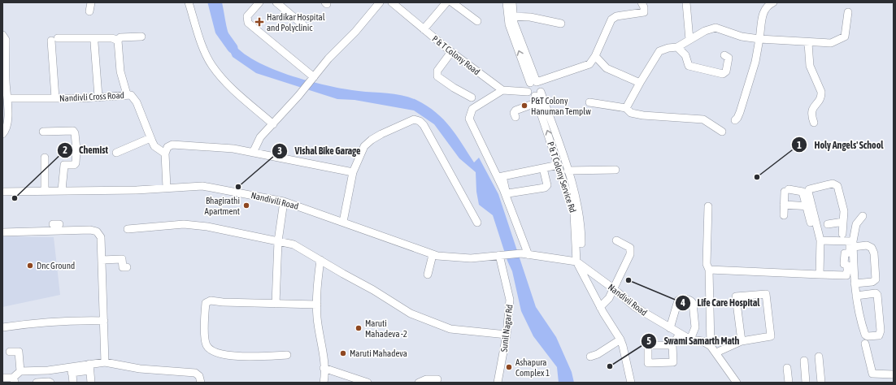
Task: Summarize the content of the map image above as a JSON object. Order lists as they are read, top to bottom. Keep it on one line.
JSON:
{"streets":{"street":["P & T Colony Road","Nandivli Cross Road","P & T Colony Service Rd","Nandivili Road","Nandivii Road","Sunil Nagar Rd"]},"crossings":[["P & T Colony Service Rd","Nandivii Road"],["Nandivili Road","Nandivii Road"],["Nandivili Road","Sunil Nagar Rd"],["Nandivii Road","Sunil Nagar Rd"]],"places":{"health":["Hardikar Hospital and Polyclinic"],"other":["P&T Colony Hanuman Templw","Holy Angels' School","Vishal Bike Garage","Chemist","Bhagirathi Apartment","Dnc Ground","Life Care Hospital","Maruti Mahadeva -2","Maruti Mahadeva","Swami Samarth Math","Ashapura Complex 1"]}}
